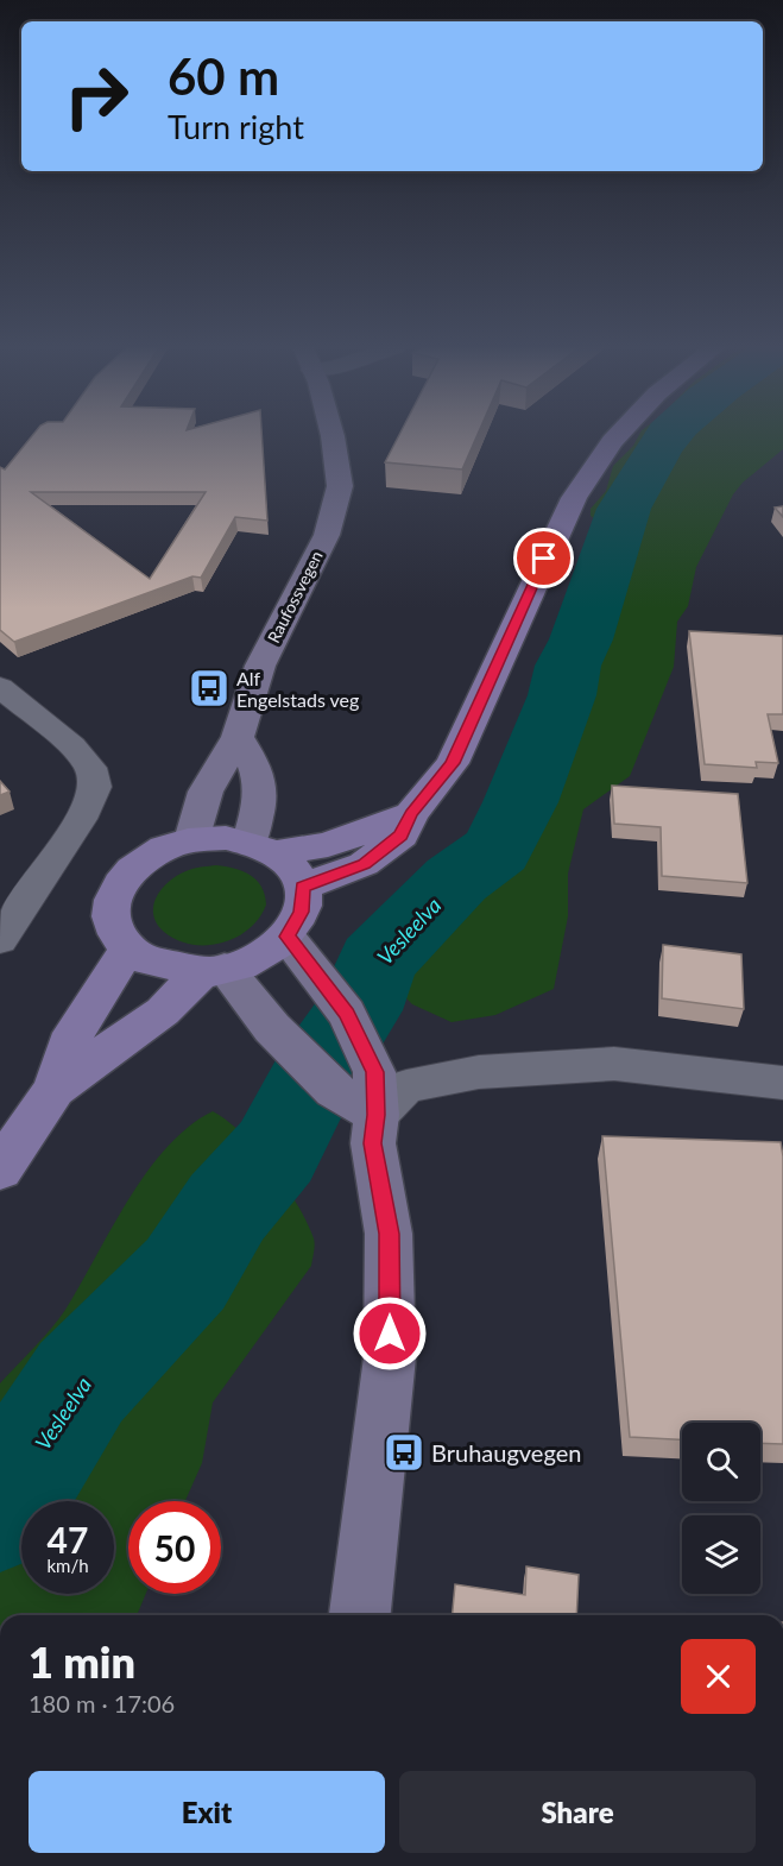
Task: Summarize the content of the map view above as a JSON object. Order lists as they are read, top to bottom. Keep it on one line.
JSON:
{"streets":{"main road":["Raufossvegen"]},"water":["Vesleelva"],"places":{"bus stop":["Alf Engelstads veg","Bruhaugvegen"]},"page":{"turn":["60 m","Turn right"],"speed":"47 km/h","limit":"50","heading":["1 min","180 m · 17:06"],"buttons":["Exit","Share"]}}
